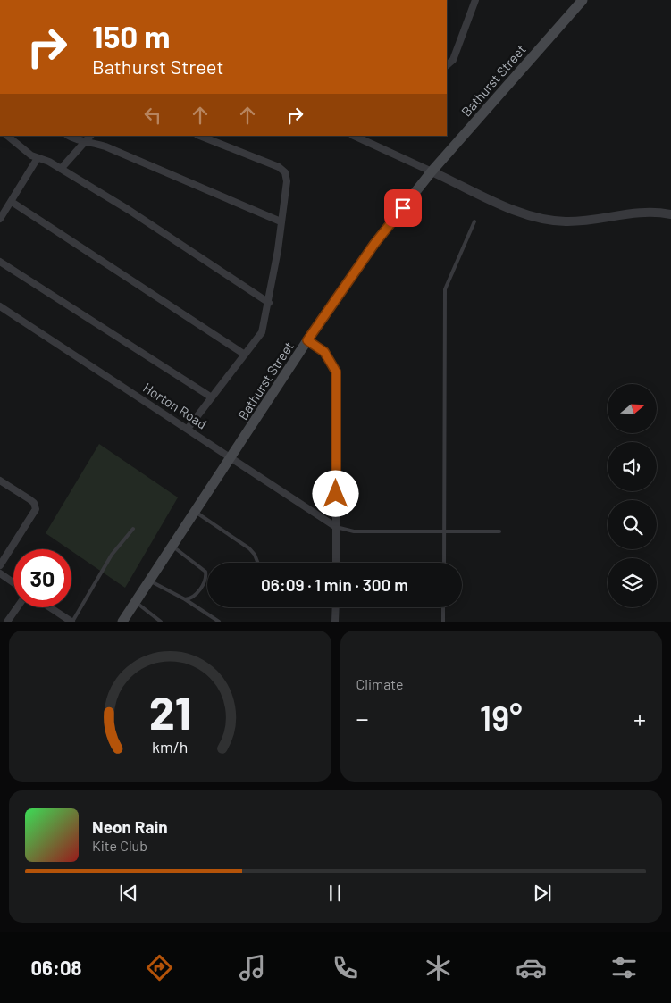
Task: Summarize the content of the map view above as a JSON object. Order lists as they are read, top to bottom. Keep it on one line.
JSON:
{"streets":{"main road":["Bathurst Street"],"street":["Horton Road"]},"crossings":[["Bathurst Street","Horton Road"]],"north":"right","page":{"turn":["150 m","Bathurst Street"],"limit":"30","trip":"06:09 · 1 min · 300 m","tile":"Climate","heat":["−","19°","+"],"song":["Neon Rain","Kite Club"],"tabs":"06:08","gauge":["21","km/h"]}}
